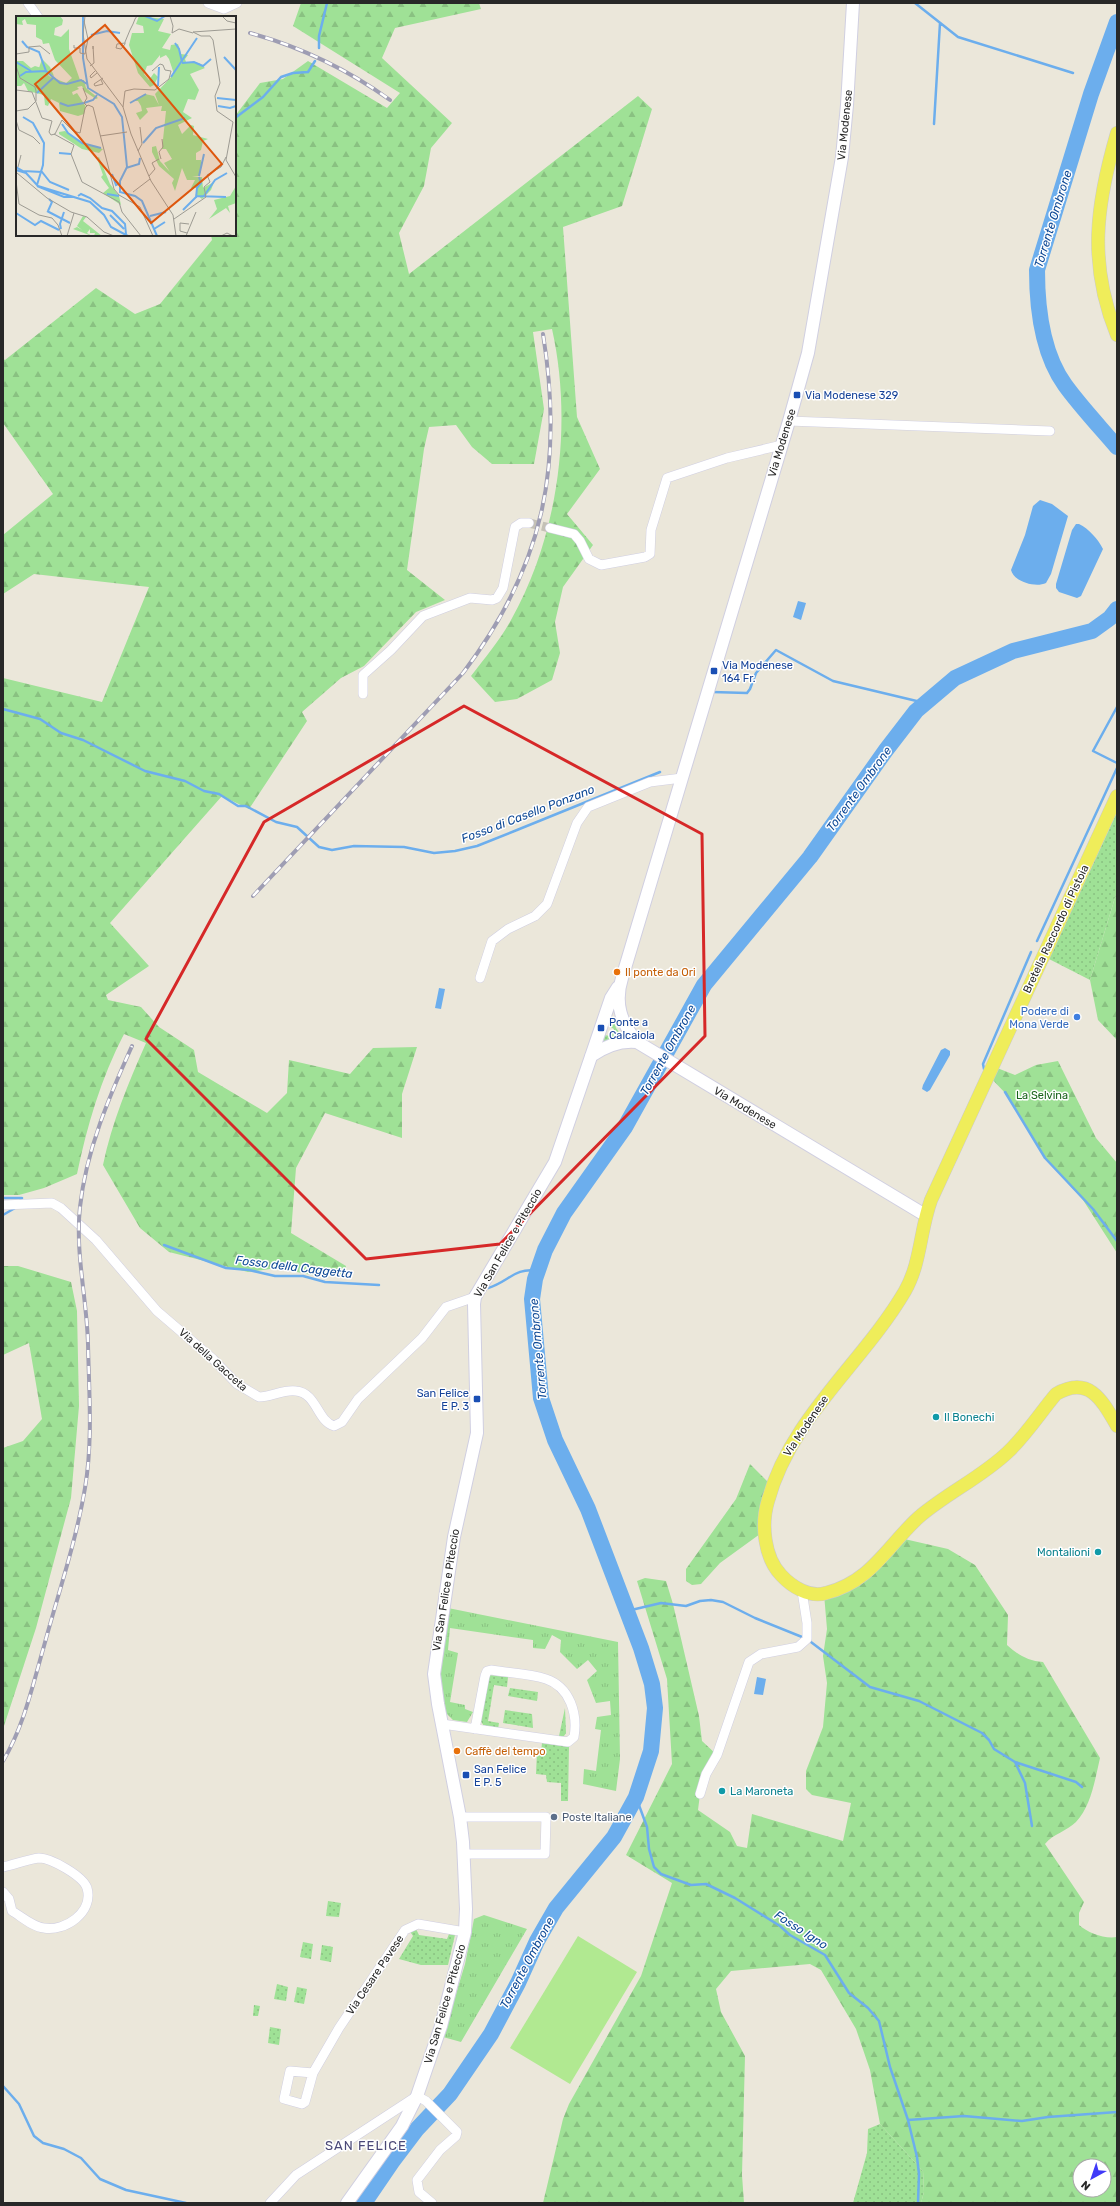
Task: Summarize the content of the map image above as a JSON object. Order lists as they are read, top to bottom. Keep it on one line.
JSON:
{"streets":{"main road":["Via Modenese","Bretella Raccordo di Pistoia"],"street":["Via San Felice e Piteccio","Via della Gacceta","Via Cesare Pavese"]},"crossings":[["Via Modenese","Bretella Raccordo di Pistoia"],["Via Modenese","Via San Felice e Piteccio"],["Via San Felice e Piteccio","Via della Gacceta"],["Via San Felice e Piteccio","Via Cesare Pavese"]],"districts":["SAN FELICE"],"water":["Torrente Ombrone","Fosso di Casello Ponzano","Fosso della Caggetta","Fosso Igno"],"parks":["La Selvina"],"places":{"transit":["Via Modenese 329","Via Modenese 164 Fr.","Ponte a Calcaiola","San Felice E P. 3","San Felice E P. 5"],"other":["Il ponte da Ori","Podere di Mona Verde","Il Bonechi","Montalioni","Caffè del tempo","La Maroneta","Poste Italiane"]},"north":"bottom left"}
